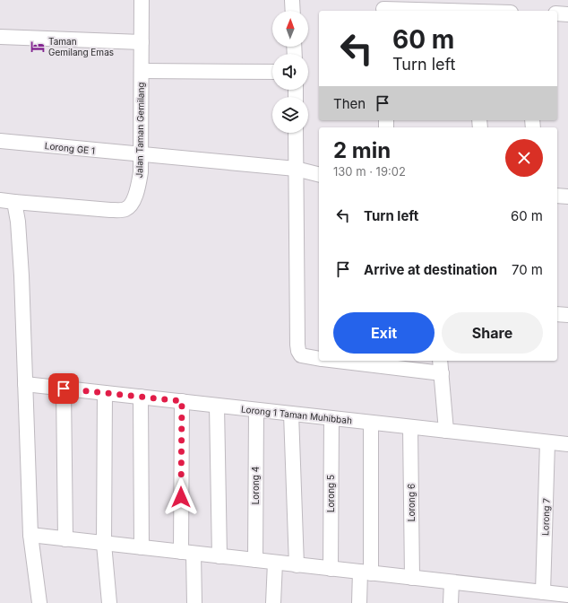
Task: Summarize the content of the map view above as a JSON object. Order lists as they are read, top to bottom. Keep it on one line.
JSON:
{"streets":{"street":["Jalan Taman Gemilang","Lorong GE 1","Lorong 1 Taman Muhibbah","Lorong 4","Lorong 5","Lorong 6","Lorong 7"]},"crossings":[["Jalan Taman Gemilang","Lorong GE 1"],["Lorong 1 Taman Muhibbah","Lorong 4"],["Lorong 1 Taman Muhibbah","Lorong 5"],["Lorong 1 Taman Muhibbah","Lorong 6"],["Lorong 1 Taman Muhibbah","Lorong 7"]],"places":{"hotel":["Taman Gemilang Emas"]},"north":"top","page":{"turn":["60 m","Turn left"],"then":"Then","heading":["2 min","130 m · 19:02"],"list":[{"name":"Turn left","value":"60 m"},{"name":"Arrive at destination","value":"70 m"}],"buttons":["Exit","Share"]}}
